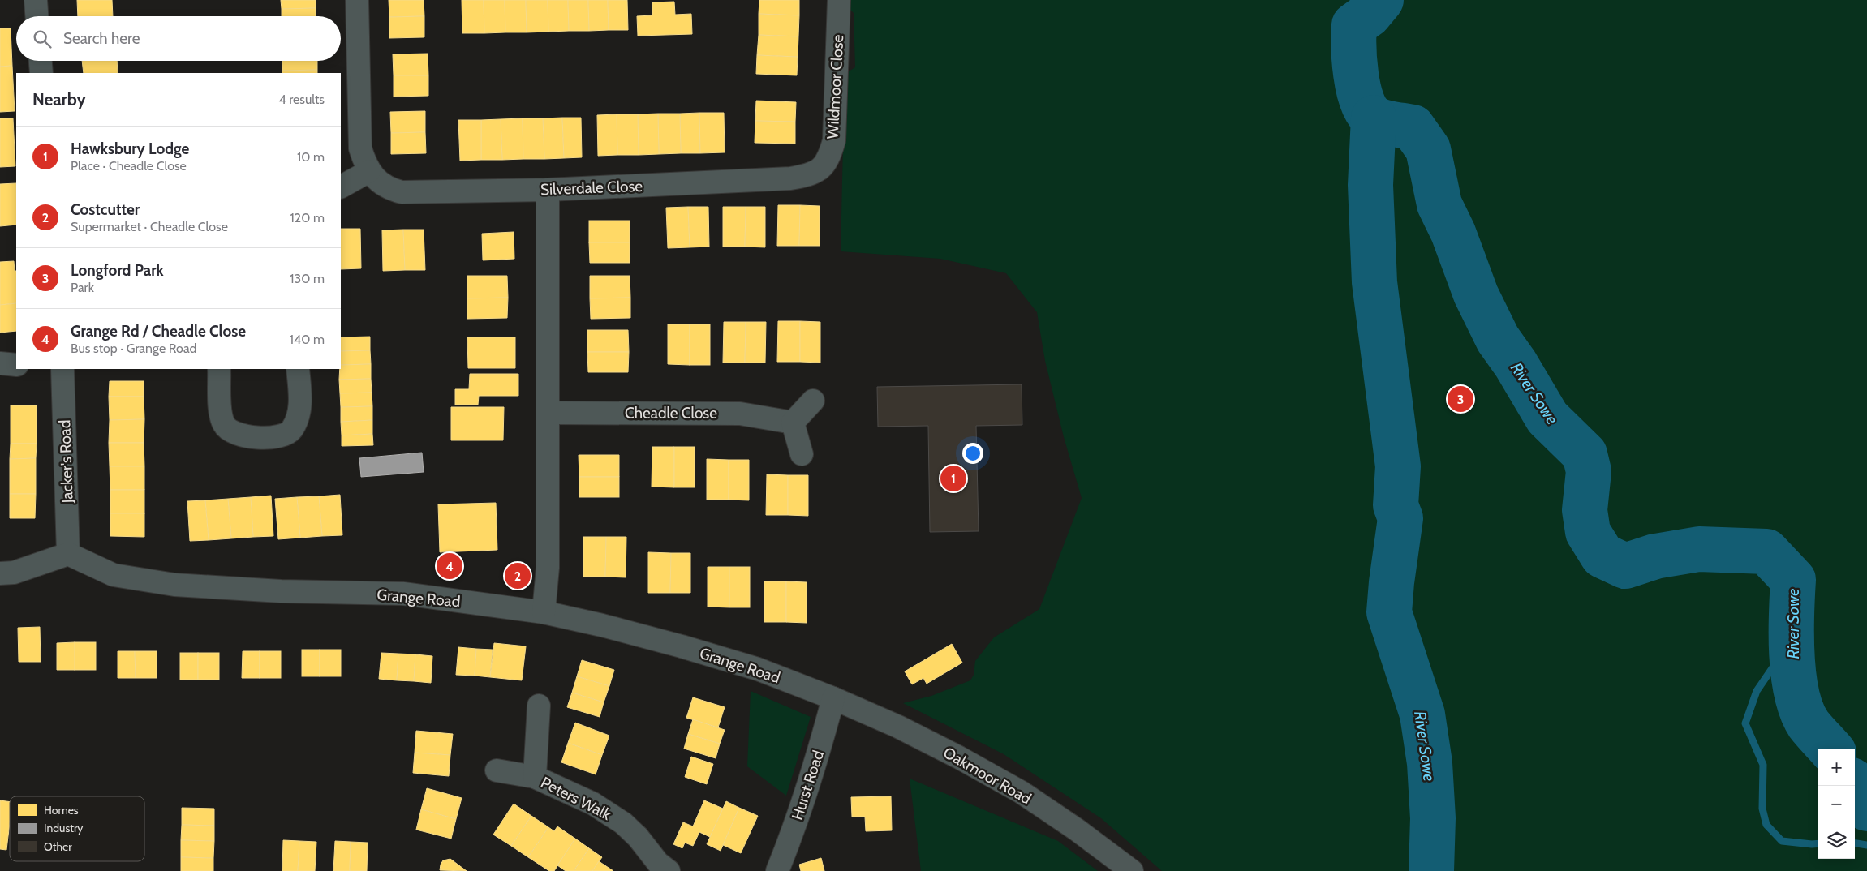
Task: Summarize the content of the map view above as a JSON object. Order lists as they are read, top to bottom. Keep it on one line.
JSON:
{"streets":{"street":["Wildmoor Close","Silverdale Close","Cheadle Close","Jacker's Road","Grange Road","Oakmoor Road","Hurst Road","Peters Walk"]},"crossings":[["Wildmoor Close","Silverdale Close"],["Jacker's Road","Grange Road"],["Grange Road","Oakmoor Road"],["Grange Road","Hurst Road"],["Oakmoor Road","Hurst Road"]],"water":["River Sowe"],"legend":["Homes","Industry","Other"],"page":{"search":"Search here","heading":["Nearby","4 results"],"list":[{"mark":"1","name":"Hawksbury Lodge","note":"Place · Cheadle Close","value":"10 m"},{"mark":"2","name":"Costcutter","note":"Supermarket · Cheadle Close","value":"120 m"},{"mark":"3","name":"Longford Park","note":"Park","value":"130 m"},{"mark":"4","name":"Grange Rd / Cheadle Close","note":"Bus stop · Grange Road","value":"140 m"}],"pins":["3","1","4","2"],"map_buttons":["+","−"]}}
